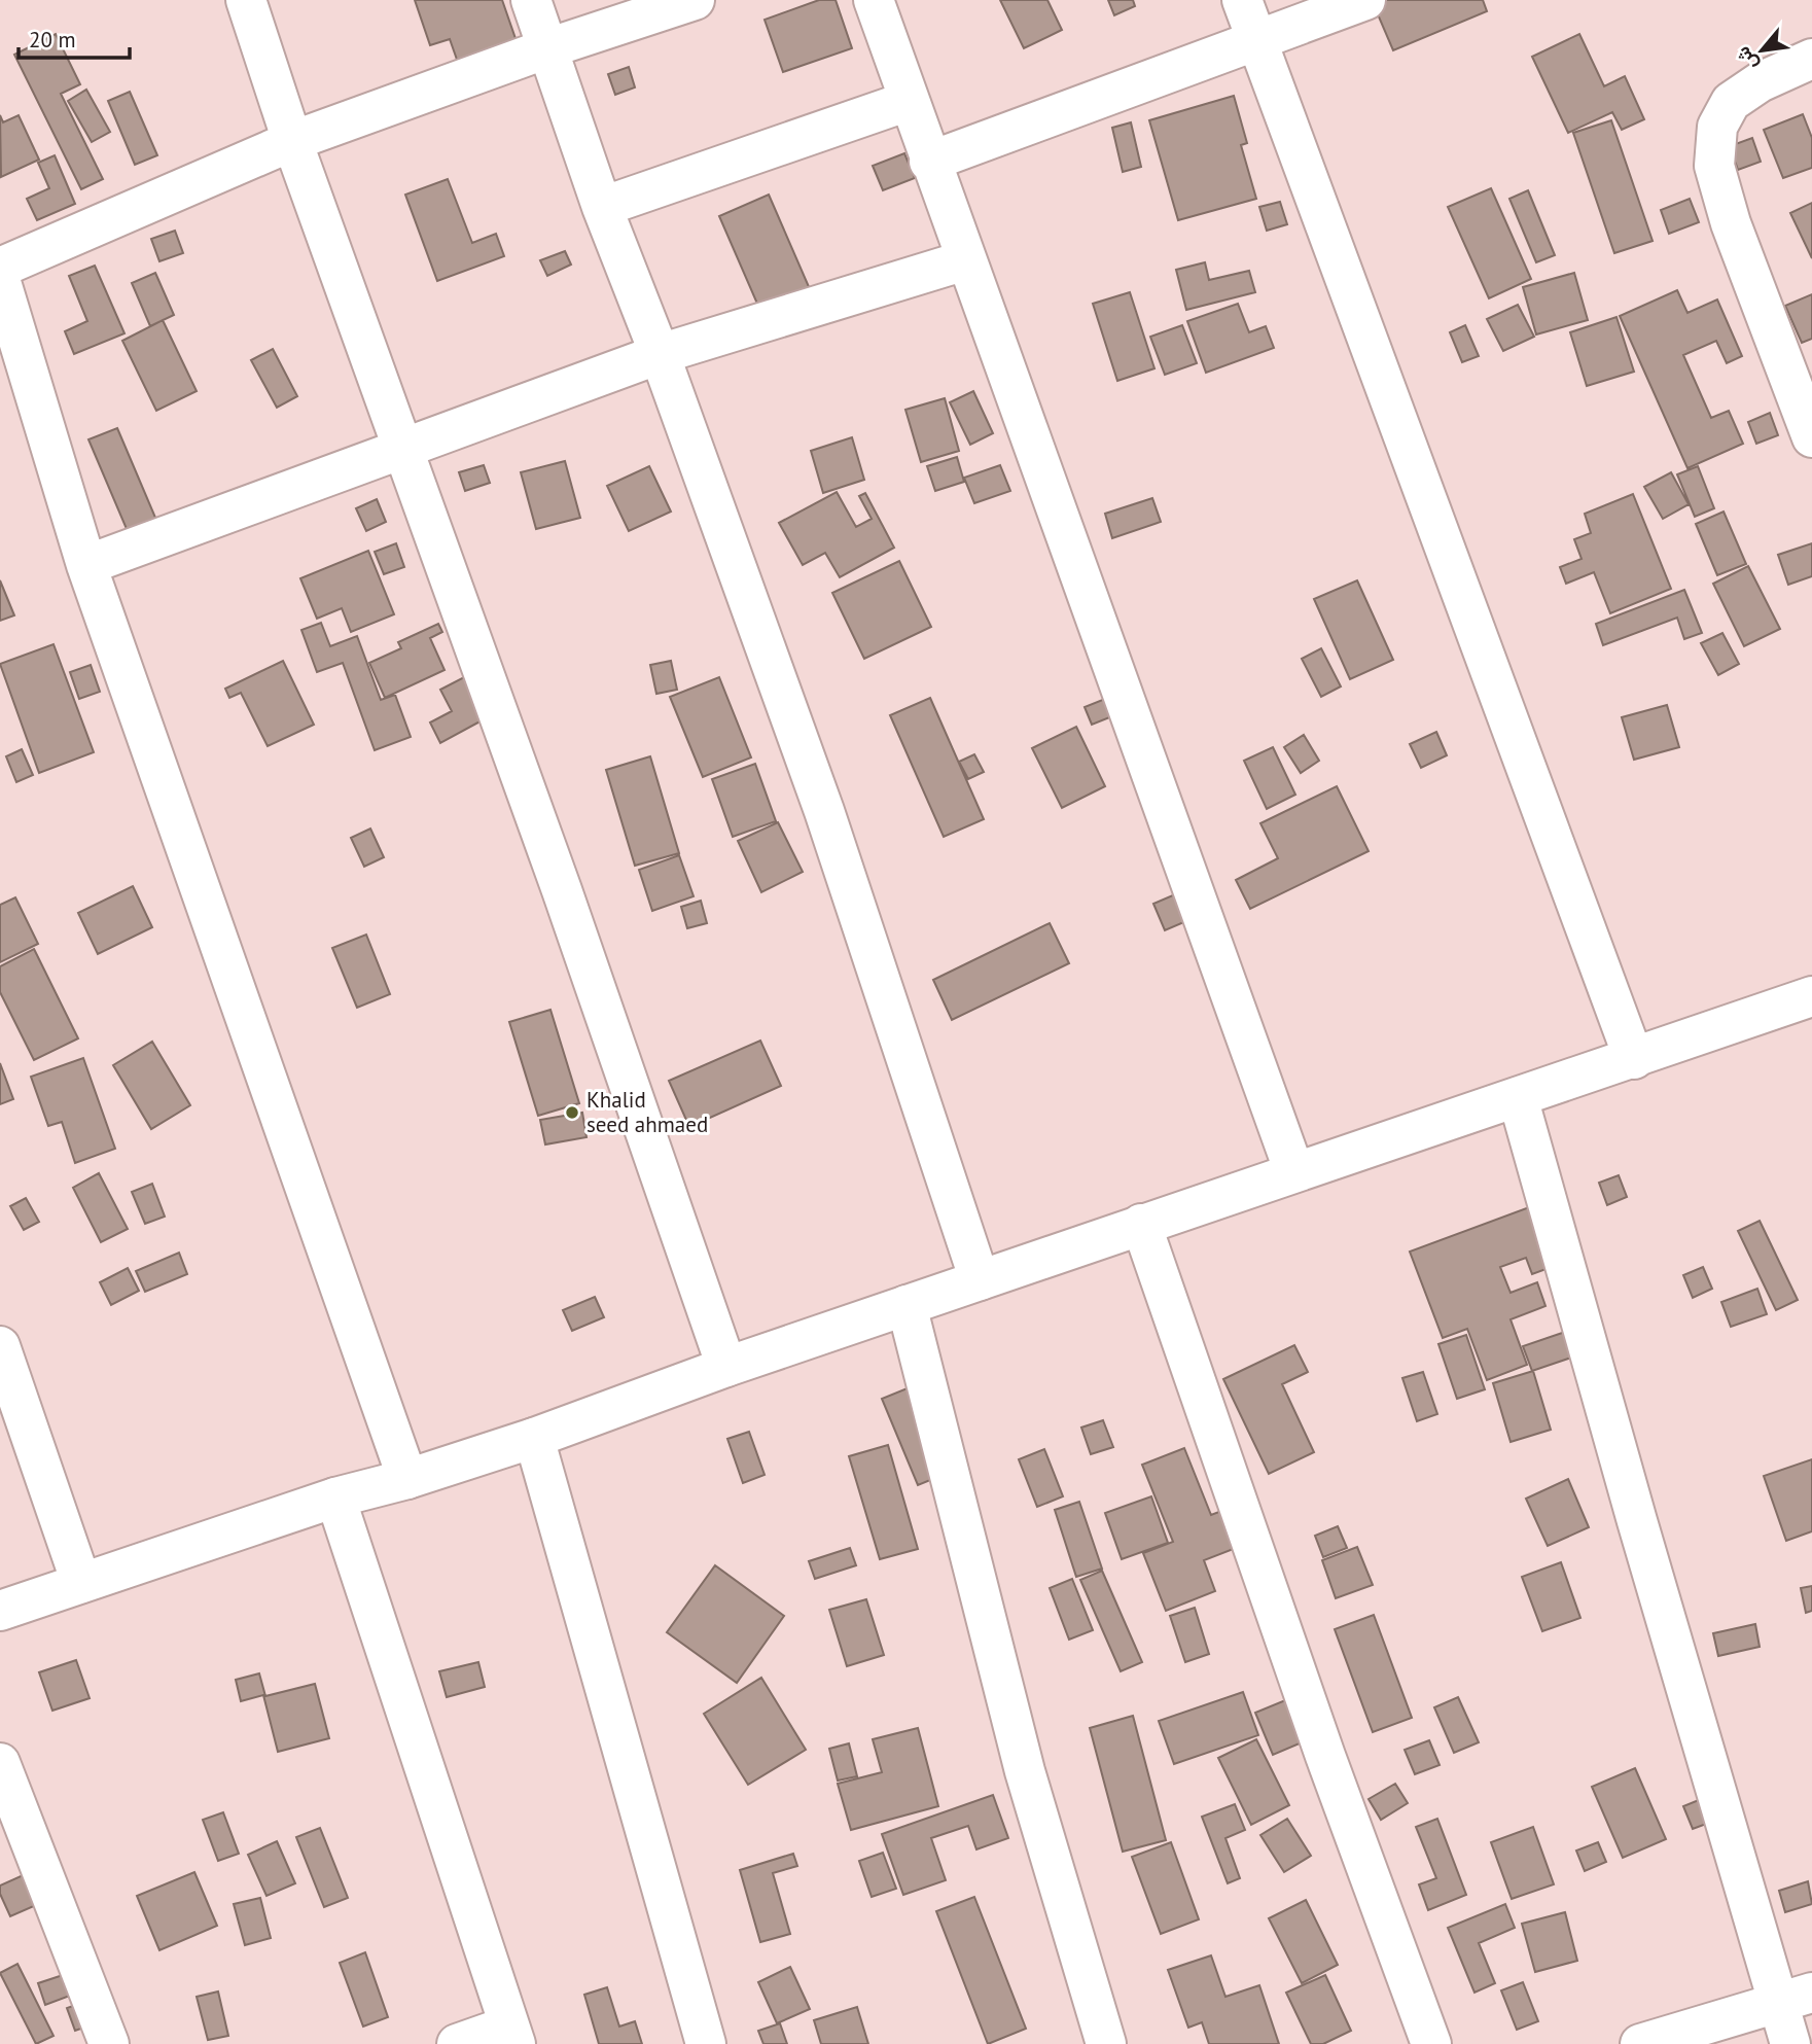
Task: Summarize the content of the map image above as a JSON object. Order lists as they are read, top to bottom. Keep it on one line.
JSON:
{"places":["Khalid seed ahmaed"],"scale_bar":"20 m","north":"bottom left"}
